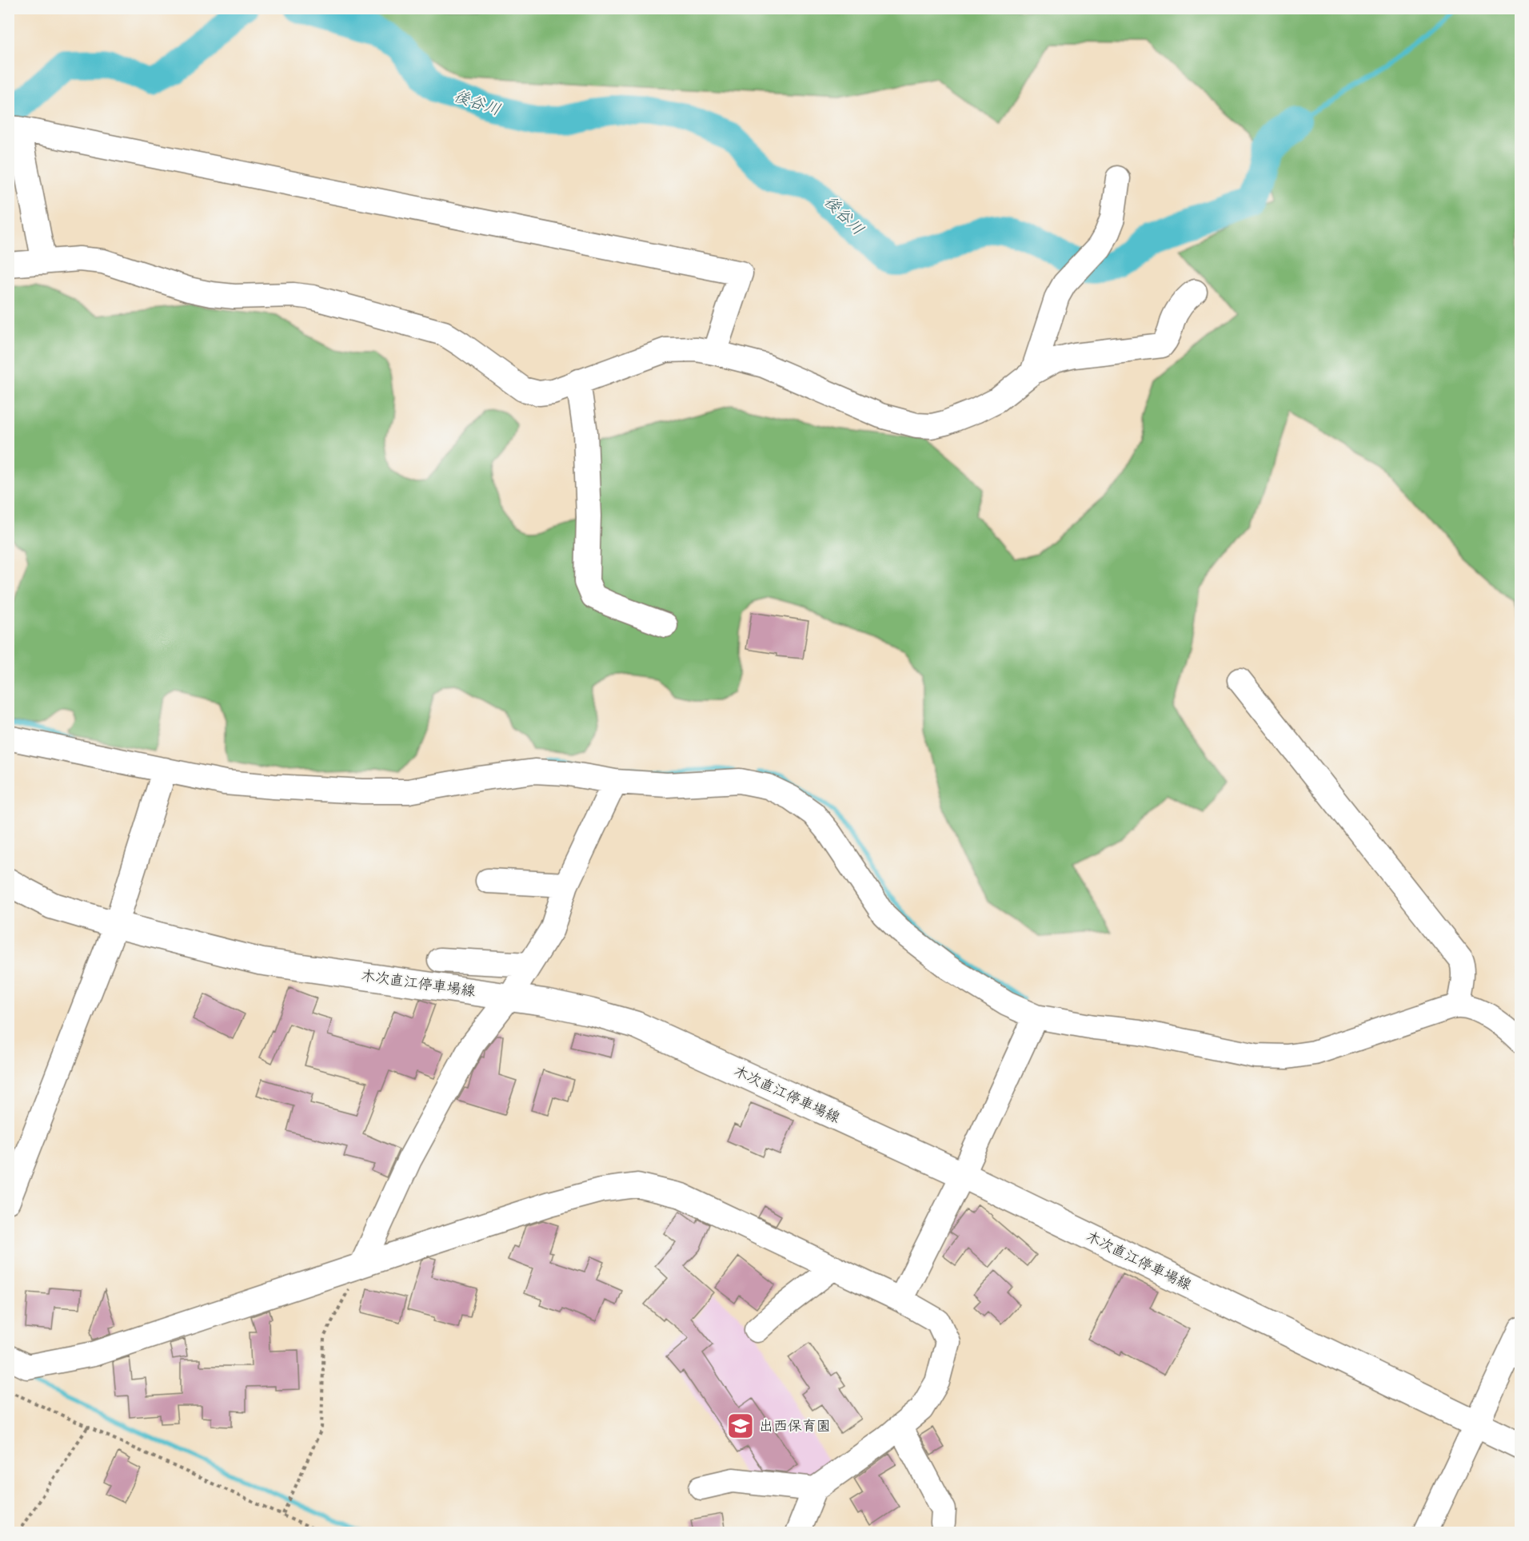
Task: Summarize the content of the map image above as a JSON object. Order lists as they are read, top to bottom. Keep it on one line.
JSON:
{"streets":{"main road":["木次直江停車場線"]},"water":["後谷川"],"places":{"school or university":["出西保育園"]}}
